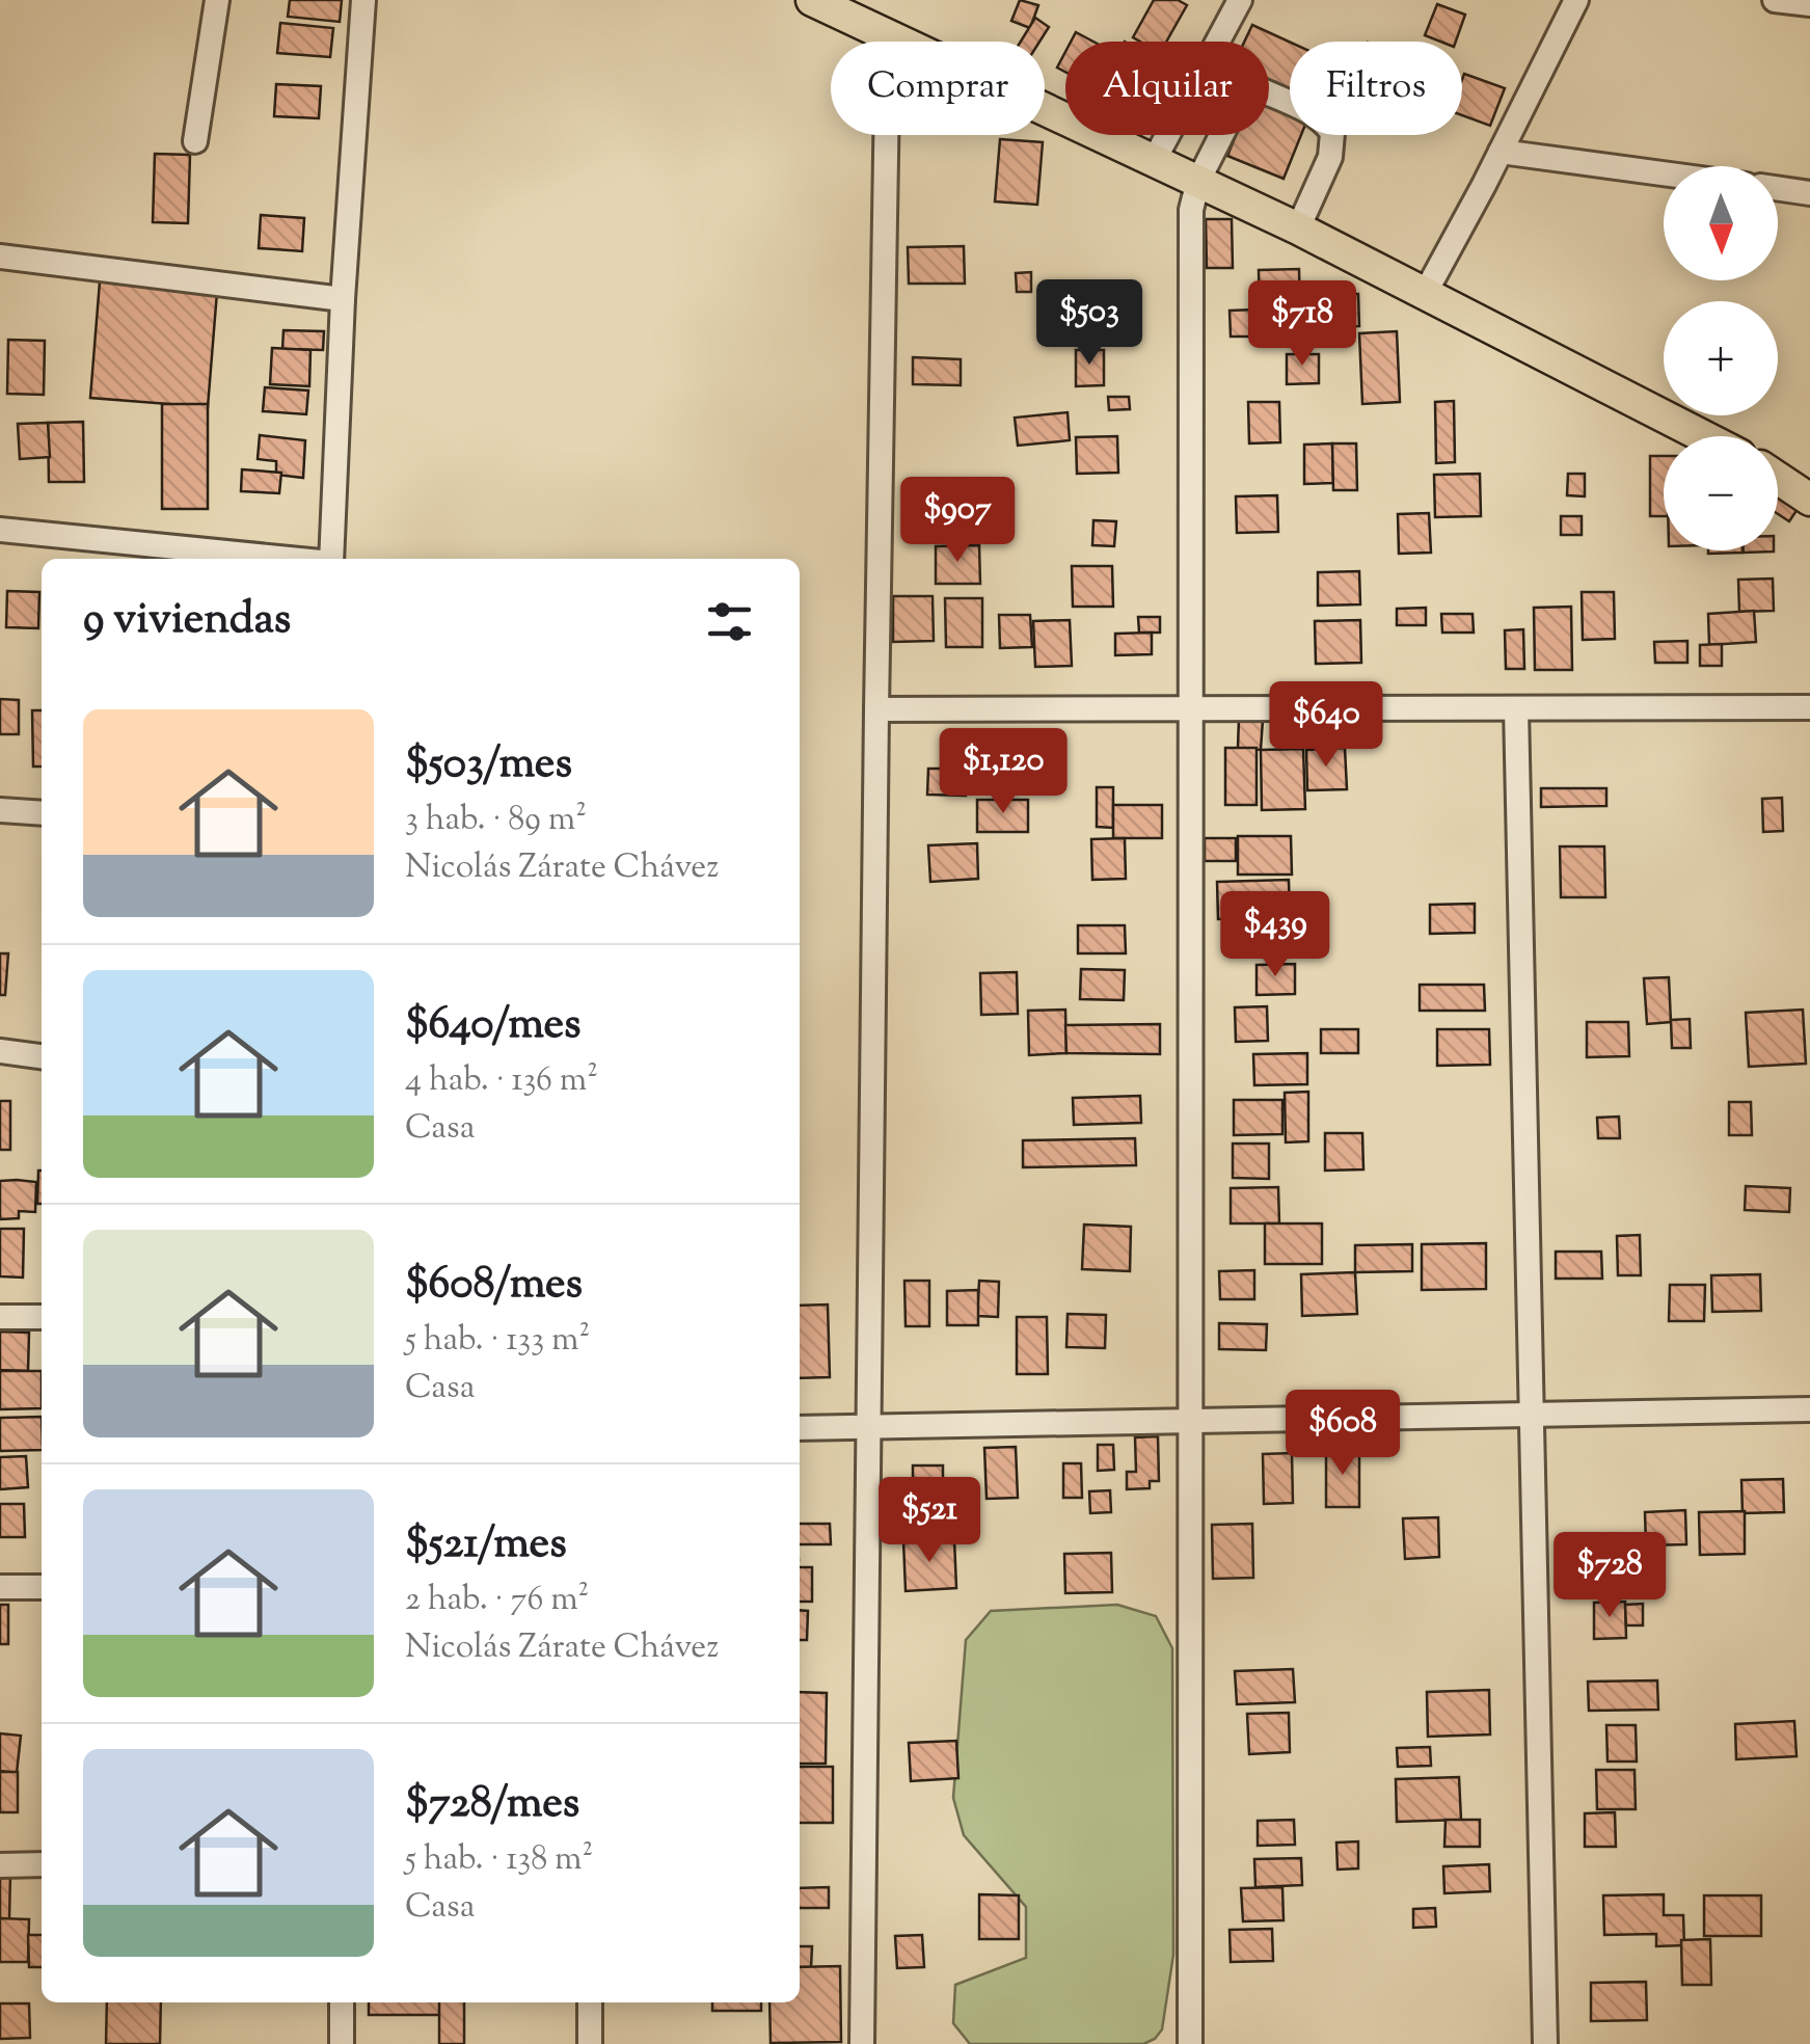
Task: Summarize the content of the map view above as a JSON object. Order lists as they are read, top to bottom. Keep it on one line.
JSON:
{"north":"bottom","page":{"chip":["Comprar","Alquilar","Filtros"],"map_buttons":["+","−"],"price":["$503","$718","$907","$640","$1,120","$439","$608","$521","$728"],"heading":"9 viviendas","list":[{"name":"$503/mes","note":"3 hab. · 89 m² · Nicolás Zárate Chávez"},{"name":"$640/mes","note":"4 hab. · 136 m² · Casa"},{"name":"$608/mes","note":"5 hab. · 133 m² · Casa"},{"name":"$521/mes","note":"2 hab. · 76 m² · Nicolás Zárate Chávez"},{"name":"$728/mes","note":"5 hab. · 138 m² · Casa"}]}}
